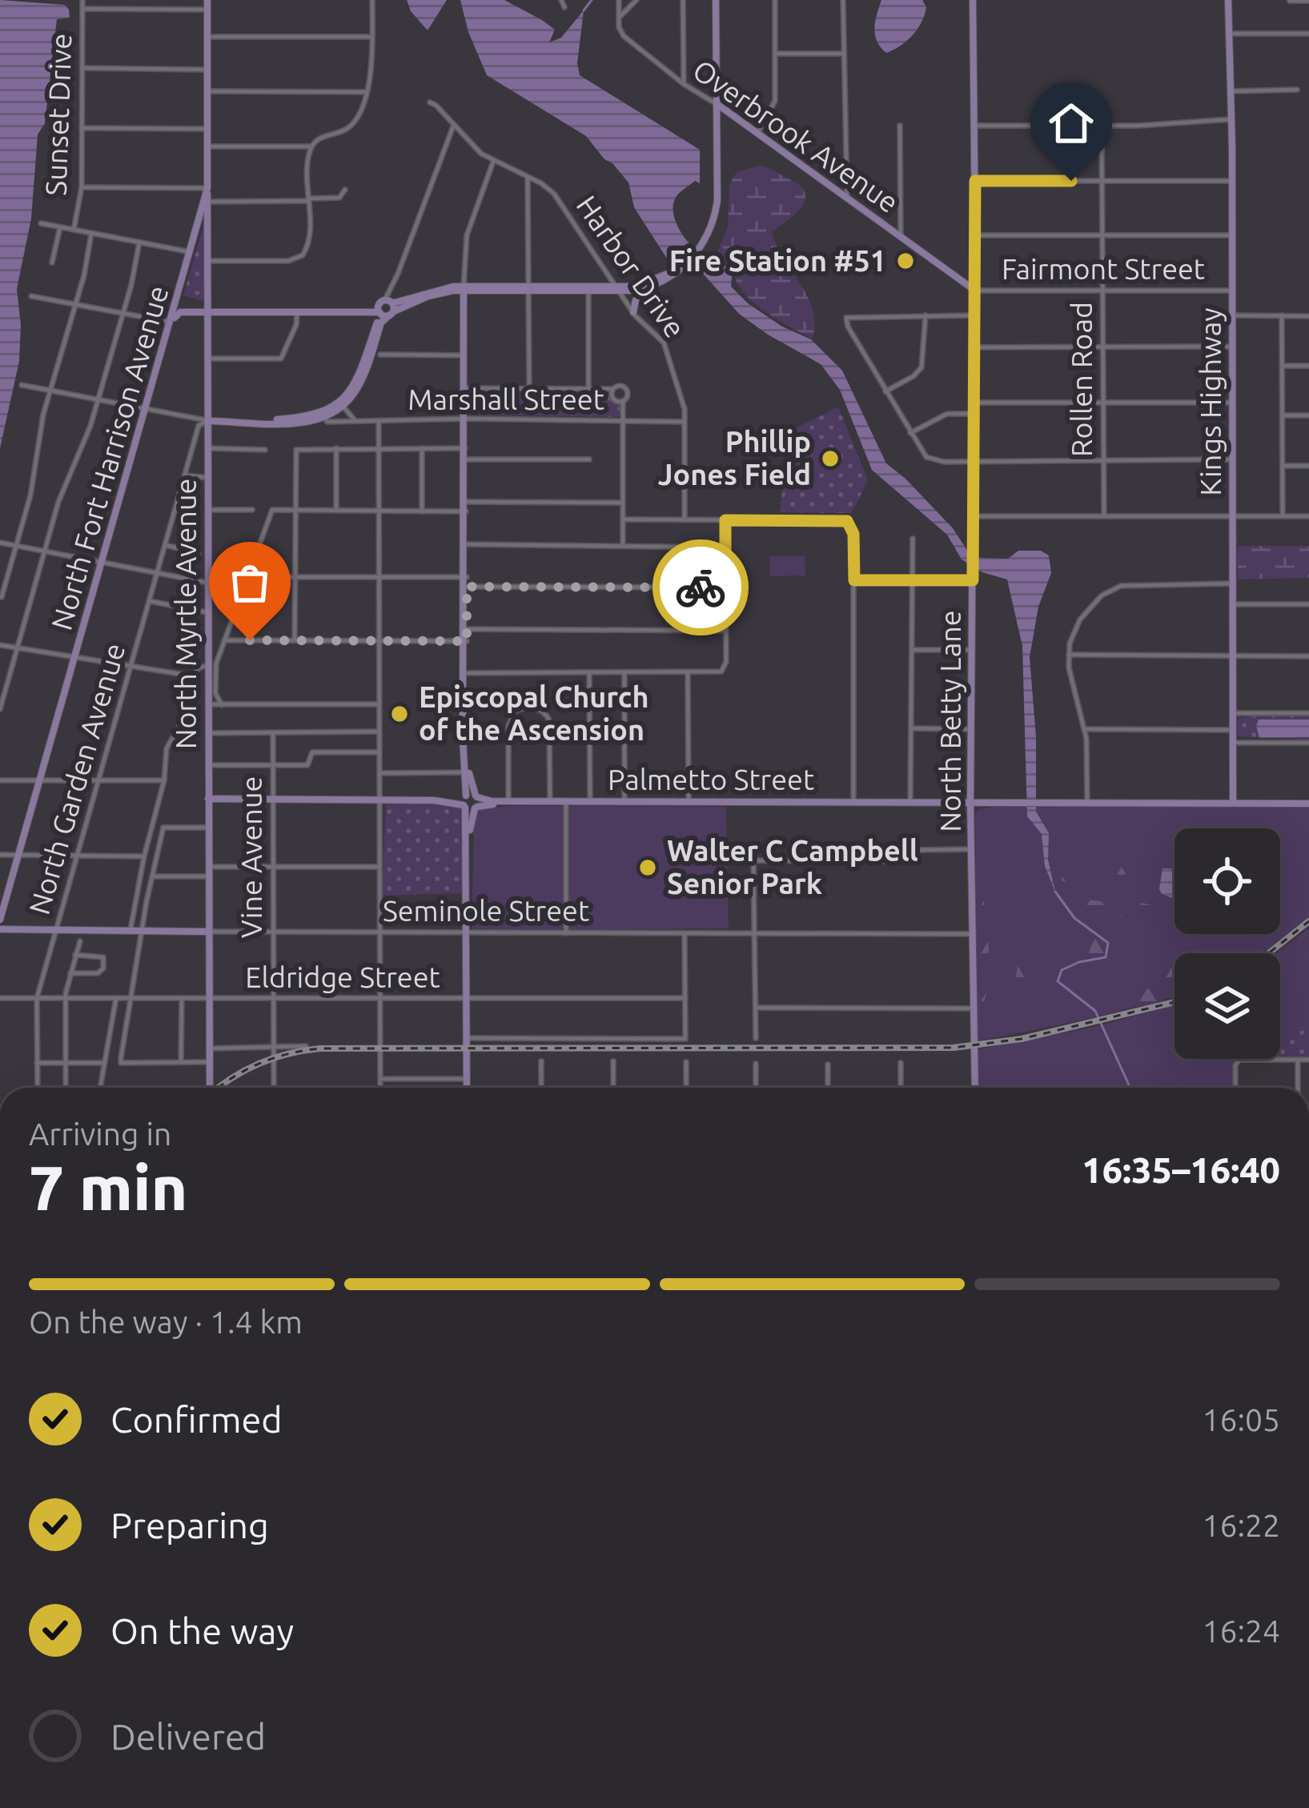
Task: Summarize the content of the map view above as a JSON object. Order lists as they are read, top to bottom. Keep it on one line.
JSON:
{"streets":{"street":["Sunset Drive","Overbrook Avenue","Harbor Drive","Fairmont Street","Rollen Road","Marshall Street","Kings Highway","North Fort Harrison Avenue","North Myrtle Avenue","North Betty Lane","North Garden Avenue","Palmetto Street","Vine Avenue","Seminole Street","Eldridge Street"]},"crossings":[["Sunset Drive","Marshall Street"],["Overbrook Avenue","Fairmont Street"],["Overbrook Avenue","North Betty Lane"],["Harbor Drive","Marshall Street"],["Fairmont Street","Rollen Road"],["Fairmont Street","Kings Highway"],["Fairmont Street","North Betty Lane"],["Marshall Street","North Fort Harrison Avenue"],["Marshall Street","North Myrtle Avenue"],["Marshall Street","North Garden Avenue"],["Kings Highway","Palmetto Street"],["North Fort Harrison Avenue","North Myrtle Avenue"],["North Myrtle Avenue","North Garden Avenue"],["North Myrtle Avenue","Seminole Street"],["North Myrtle Avenue","Eldridge Street"],["North Betty Lane","Palmetto Street"],["North Betty Lane","Seminole Street"],["North Garden Avenue","Seminole Street"],["North Garden Avenue","Eldridge Street"],["Vine Avenue","Seminole Street"],["Vine Avenue","Eldridge Street"]],"places":["Fire Station #51","Phillip Jones Field","Episcopal Church of the Ascension","Walter C Campbell Senior Park"],"page":{"heading":["7 min","Arriving in","16:35–16:40"],"bar":"On the way · 1.4 km","list":[["Confirmed","16:05"],["Preparing","16:22"],["On the way","16:24"],"Delivered"]}}
